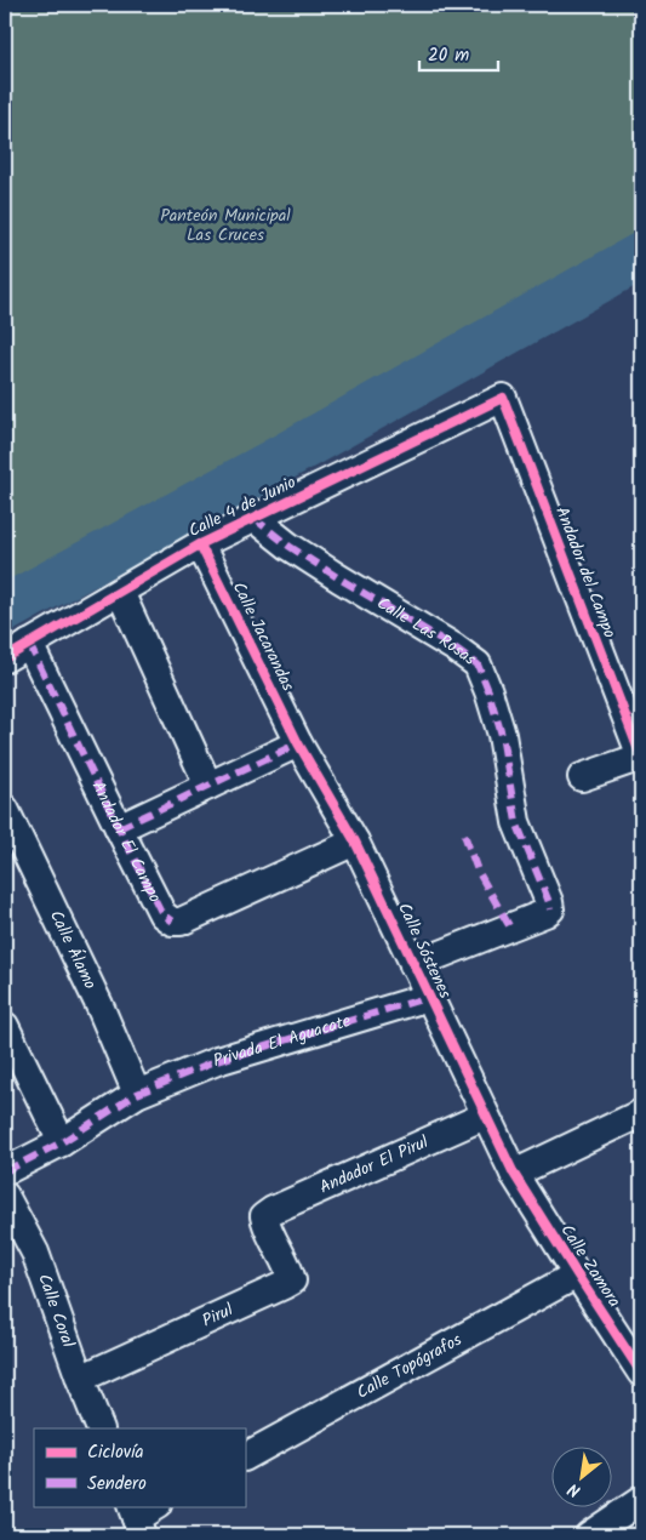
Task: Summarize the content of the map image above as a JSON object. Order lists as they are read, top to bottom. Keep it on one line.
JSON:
{"streets":{"street":["Calle 4 de Junio","Andador del Campo","Calle Las Rosas","Calle Jacarandas","Andador El Campo","Calle Álamo","Calle Sóstenes","Privada El Aguacate","Andador El Pirul","Calle Zamora","Calle Coral","Pirul","Calle Topógrafos"]},"crossings":[["Calle 4 de Junio","Andador del Campo"],["Calle 4 de Junio","Calle Las Rosas"],["Calle 4 de Junio","Calle Jacarandas"],["Calle 4 de Junio","Andador El Campo"],["Calle Las Rosas","Calle Sóstenes"],["Calle Jacarandas","Calle Sóstenes"],["Andador El Campo","Calle Sóstenes"],["Calle Álamo","Privada El Aguacate"],["Calle Sóstenes","Privada El Aguacate"],["Calle Sóstenes","Andador El Pirul"],["Calle Sóstenes","Calle Zamora"],["Andador El Pirul","Pirul"],["Calle Zamora","Calle Topógrafos"],["Calle Coral","Pirul"]],"parks":["Panteón Municipal Las Cruces"],"legend":["Ciclovía","Sendero"],"scale_bar":"20 m","north":"bottom left"}
